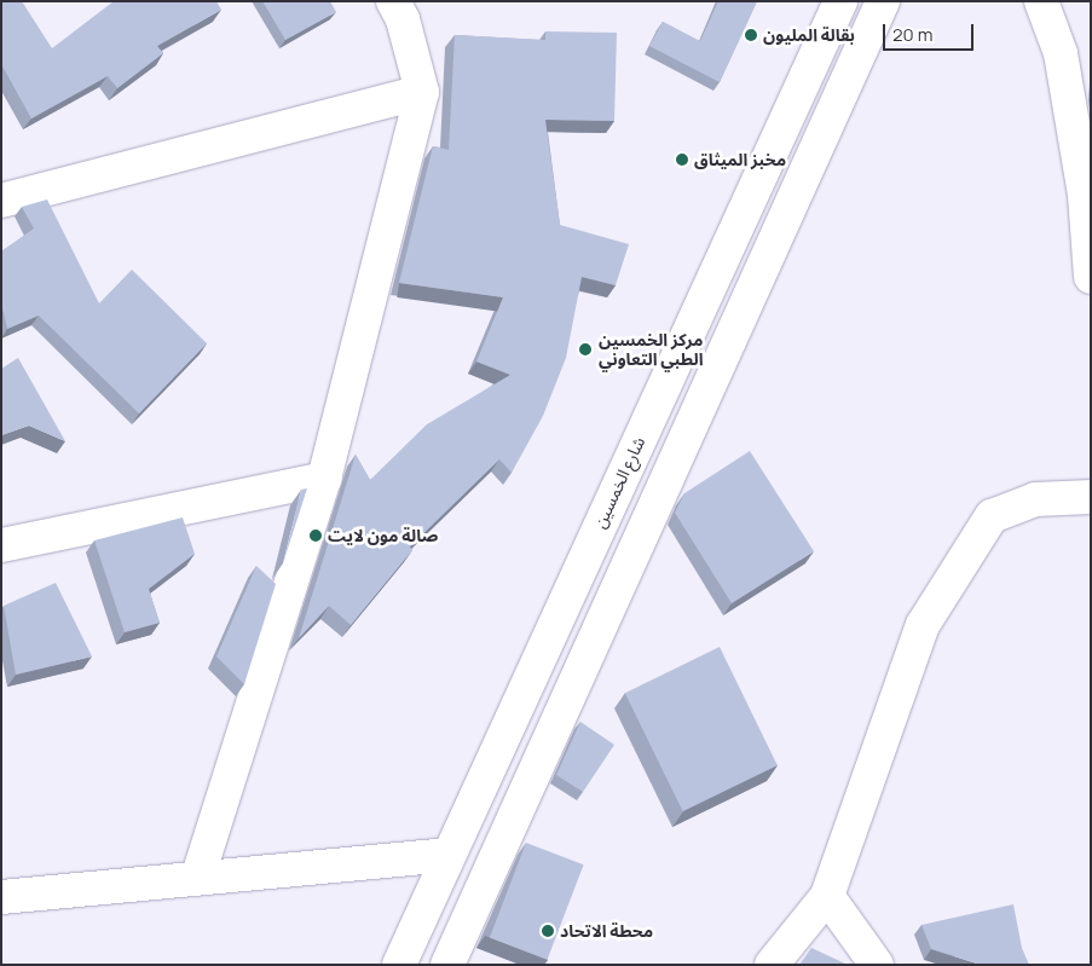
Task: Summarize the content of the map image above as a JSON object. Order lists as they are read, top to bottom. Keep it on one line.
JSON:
{"streets":{"street":["شارع الخمسين"]},"places":["بقالة المليون","مخبز الميثاق","مركز الخمسين الطبي التعاوني","صالة مون لايت","محطة الاتحاد"],"scale_bar":"20 m"}
